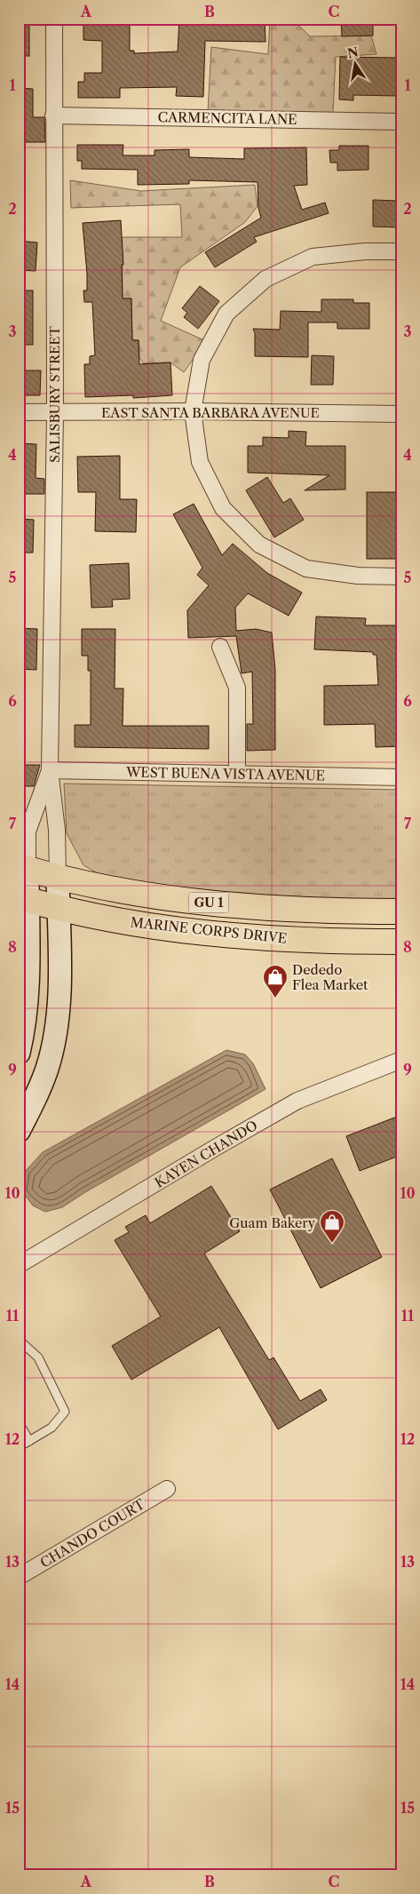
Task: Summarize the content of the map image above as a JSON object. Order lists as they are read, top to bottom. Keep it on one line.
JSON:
{"streets":{"main road":["GU 1","MARINE CORPS DRIVE"],"street":["CARMENCITA LANE","SALISBURY STREET","EAST SANTA BARBARA AVENUE","WEST BUENA VISTA AVENUE","KAYEN CHANDO","CHANDO COURT"]},"crossings":[["CARMENCITA LANE","SALISBURY STREET"],["SALISBURY STREET","EAST SANTA BARBARA AVENUE"],["SALISBURY STREET","WEST BUENA VISTA AVENUE"],["SALISBURY STREET","GU 1"]],"places":{"shop":["Dededo Flea Market","Guam Bakery"]},"north":"top","grid":{"columns":["A","B","C"],"rows":["1","2","3","4","5","6","7","8","9","10","11","12","13","14","15"]}}
